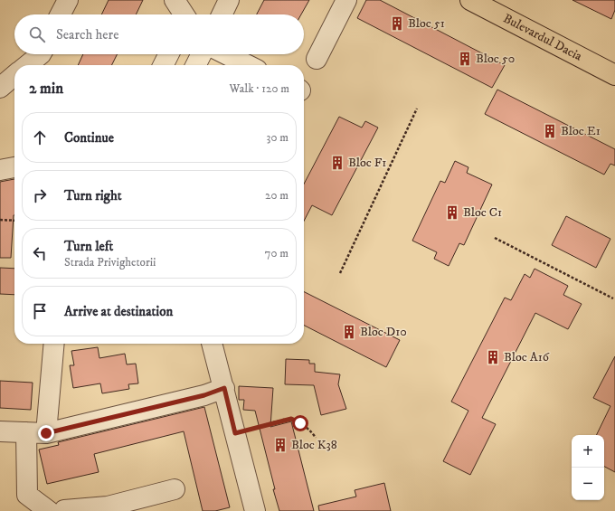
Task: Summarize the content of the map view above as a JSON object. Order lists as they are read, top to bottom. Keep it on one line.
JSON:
{"streets":{"main road":["Bulevardul Dacia"]},"places":{"building":["Bloc 51","Bloc 50","Bloc E1","Bloc F1","Bloc C1","Bloc D10","Bloc A16","Bloc K38"]},"page":{"search":"Search here","heading":["2 min","Walk · 120 m"],"list":[["Continue","30 m"],["Turn right","20 m"],["Turn left","Strada Privighetorii","70 m"],"Arrive at destination"],"map_buttons":["+","−"]}}
